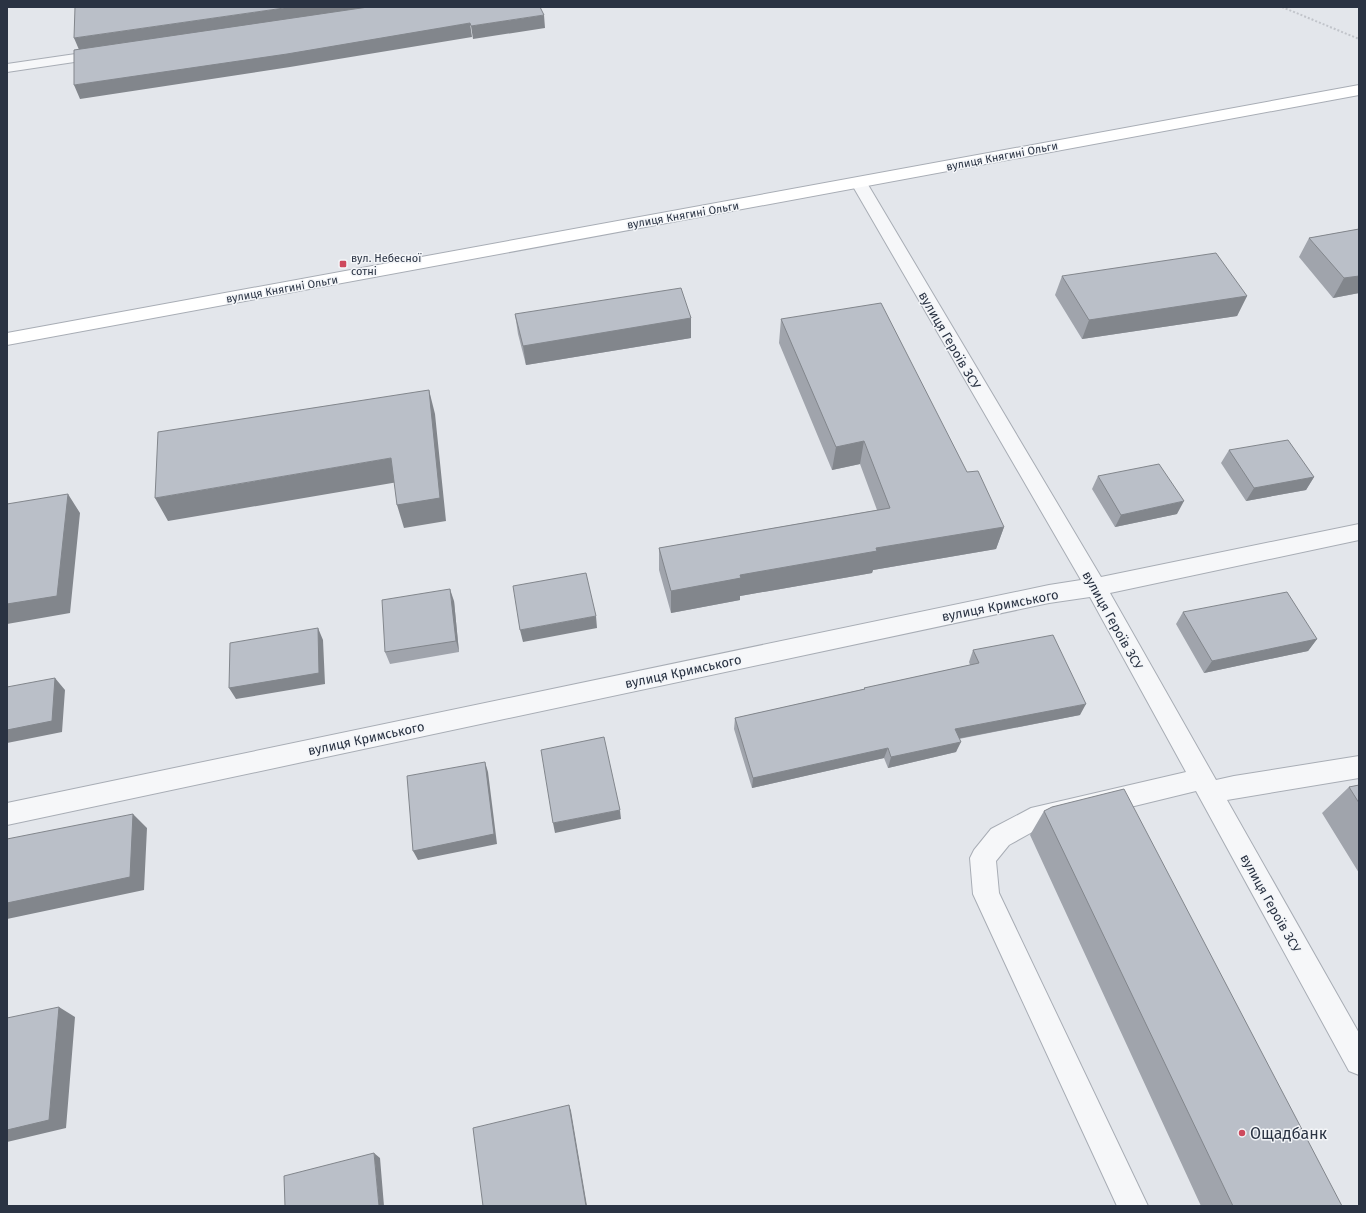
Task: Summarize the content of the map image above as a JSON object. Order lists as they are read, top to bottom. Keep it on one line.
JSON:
{"streets":{"street":["вулиця Княгині Ольги","вулиця Героїв ЗСУ","вулиця Кримського"]},"crossings":[["вулиця Княгині Ольги","вулиця Героїв ЗСУ"],["вулиця Героїв ЗСУ","вулиця Кримського"]],"places":{"transit":["вул. Небесної сотні"],"other":["Ощадбанк"]}}
